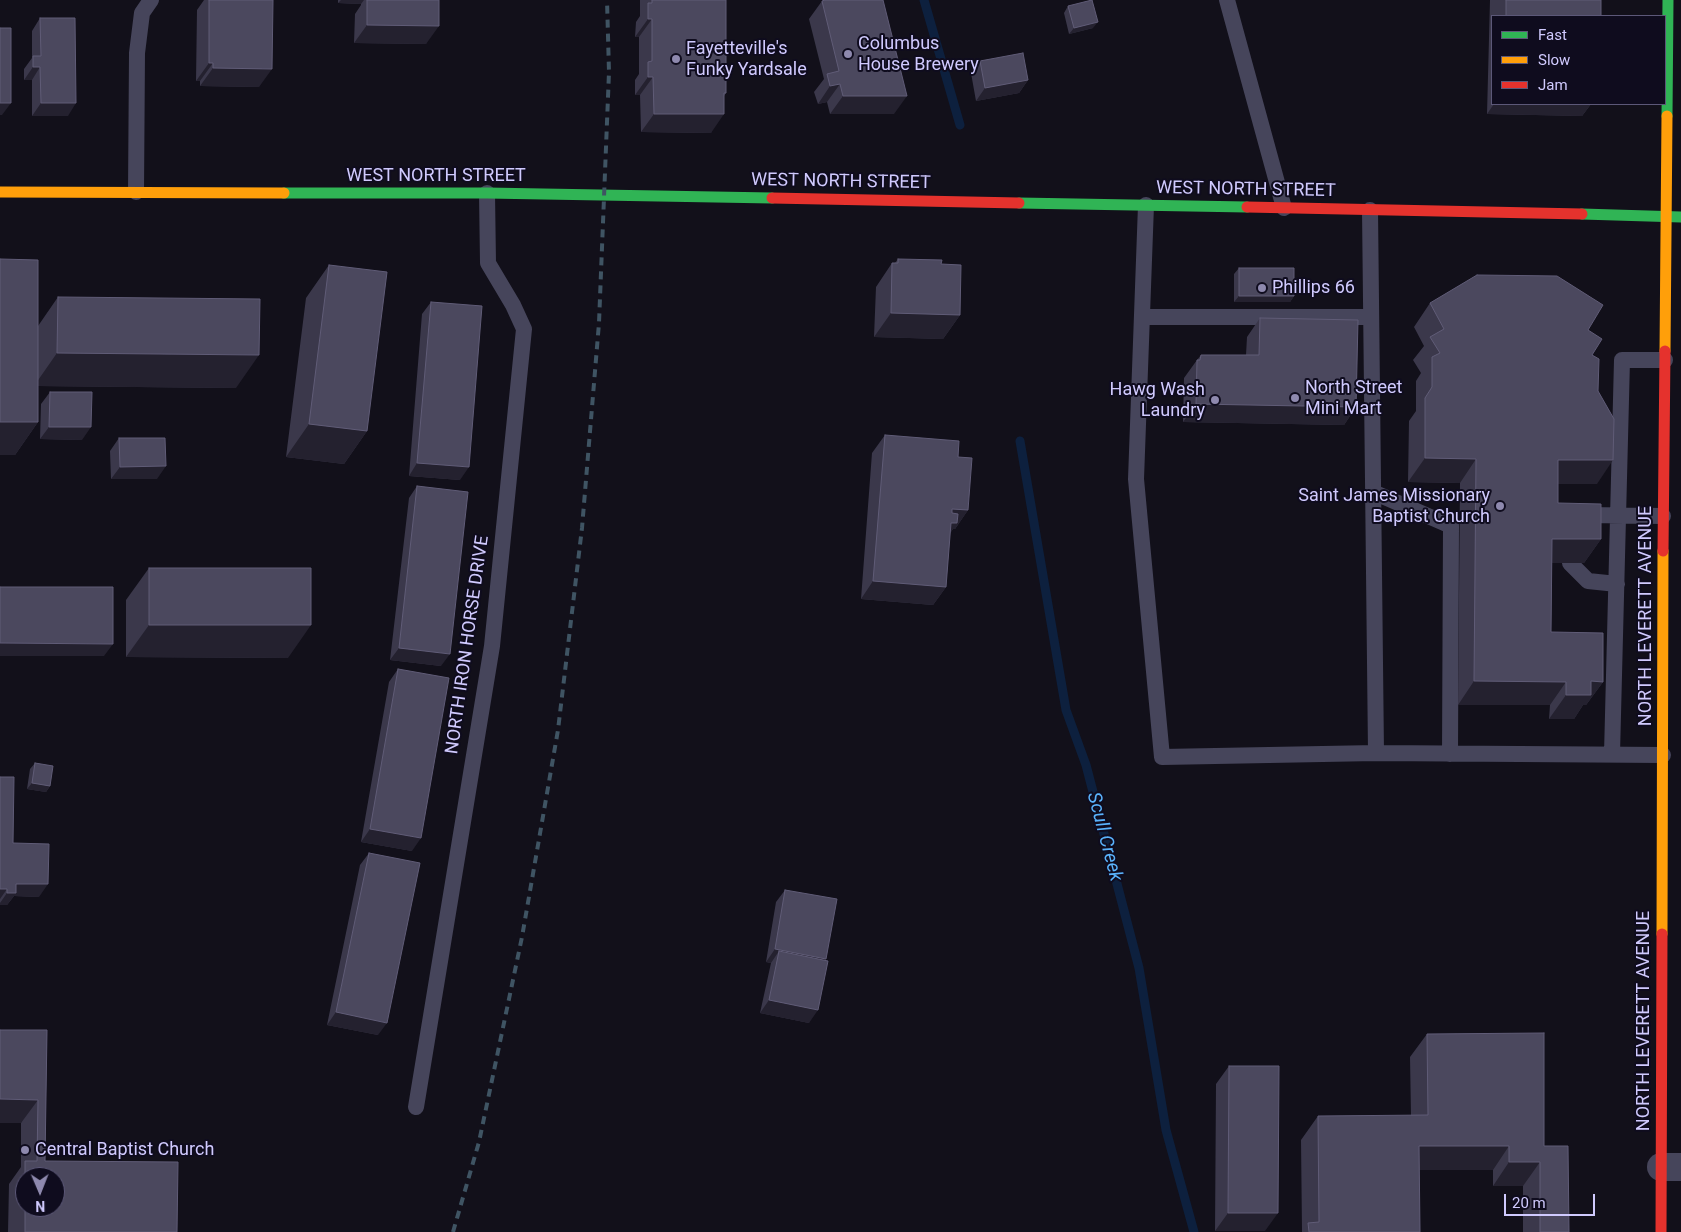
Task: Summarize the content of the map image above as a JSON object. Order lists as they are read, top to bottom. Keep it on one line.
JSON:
{"streets":{"main road":["WEST NORTH STREET","NORTH LEVERETT AVENUE"],"lane":["NORTH IRON HORSE DRIVE"]},"crossings":[["WEST NORTH STREET","NORTH LEVERETT AVENUE"],["WEST NORTH STREET","NORTH IRON HORSE DRIVE"]],"water":["Scull Creek"],"places":["Columbus House Brewery","Fayetteville's Funky Yardsale","Phillips 66","North Street Mini Mart","Hawg Wash Laundry","Saint James Missionary Baptist Church","Central Baptist Church"],"legend":["Fast","Slow","Jam"],"scale_bar":"20 m","north":"bottom"}
